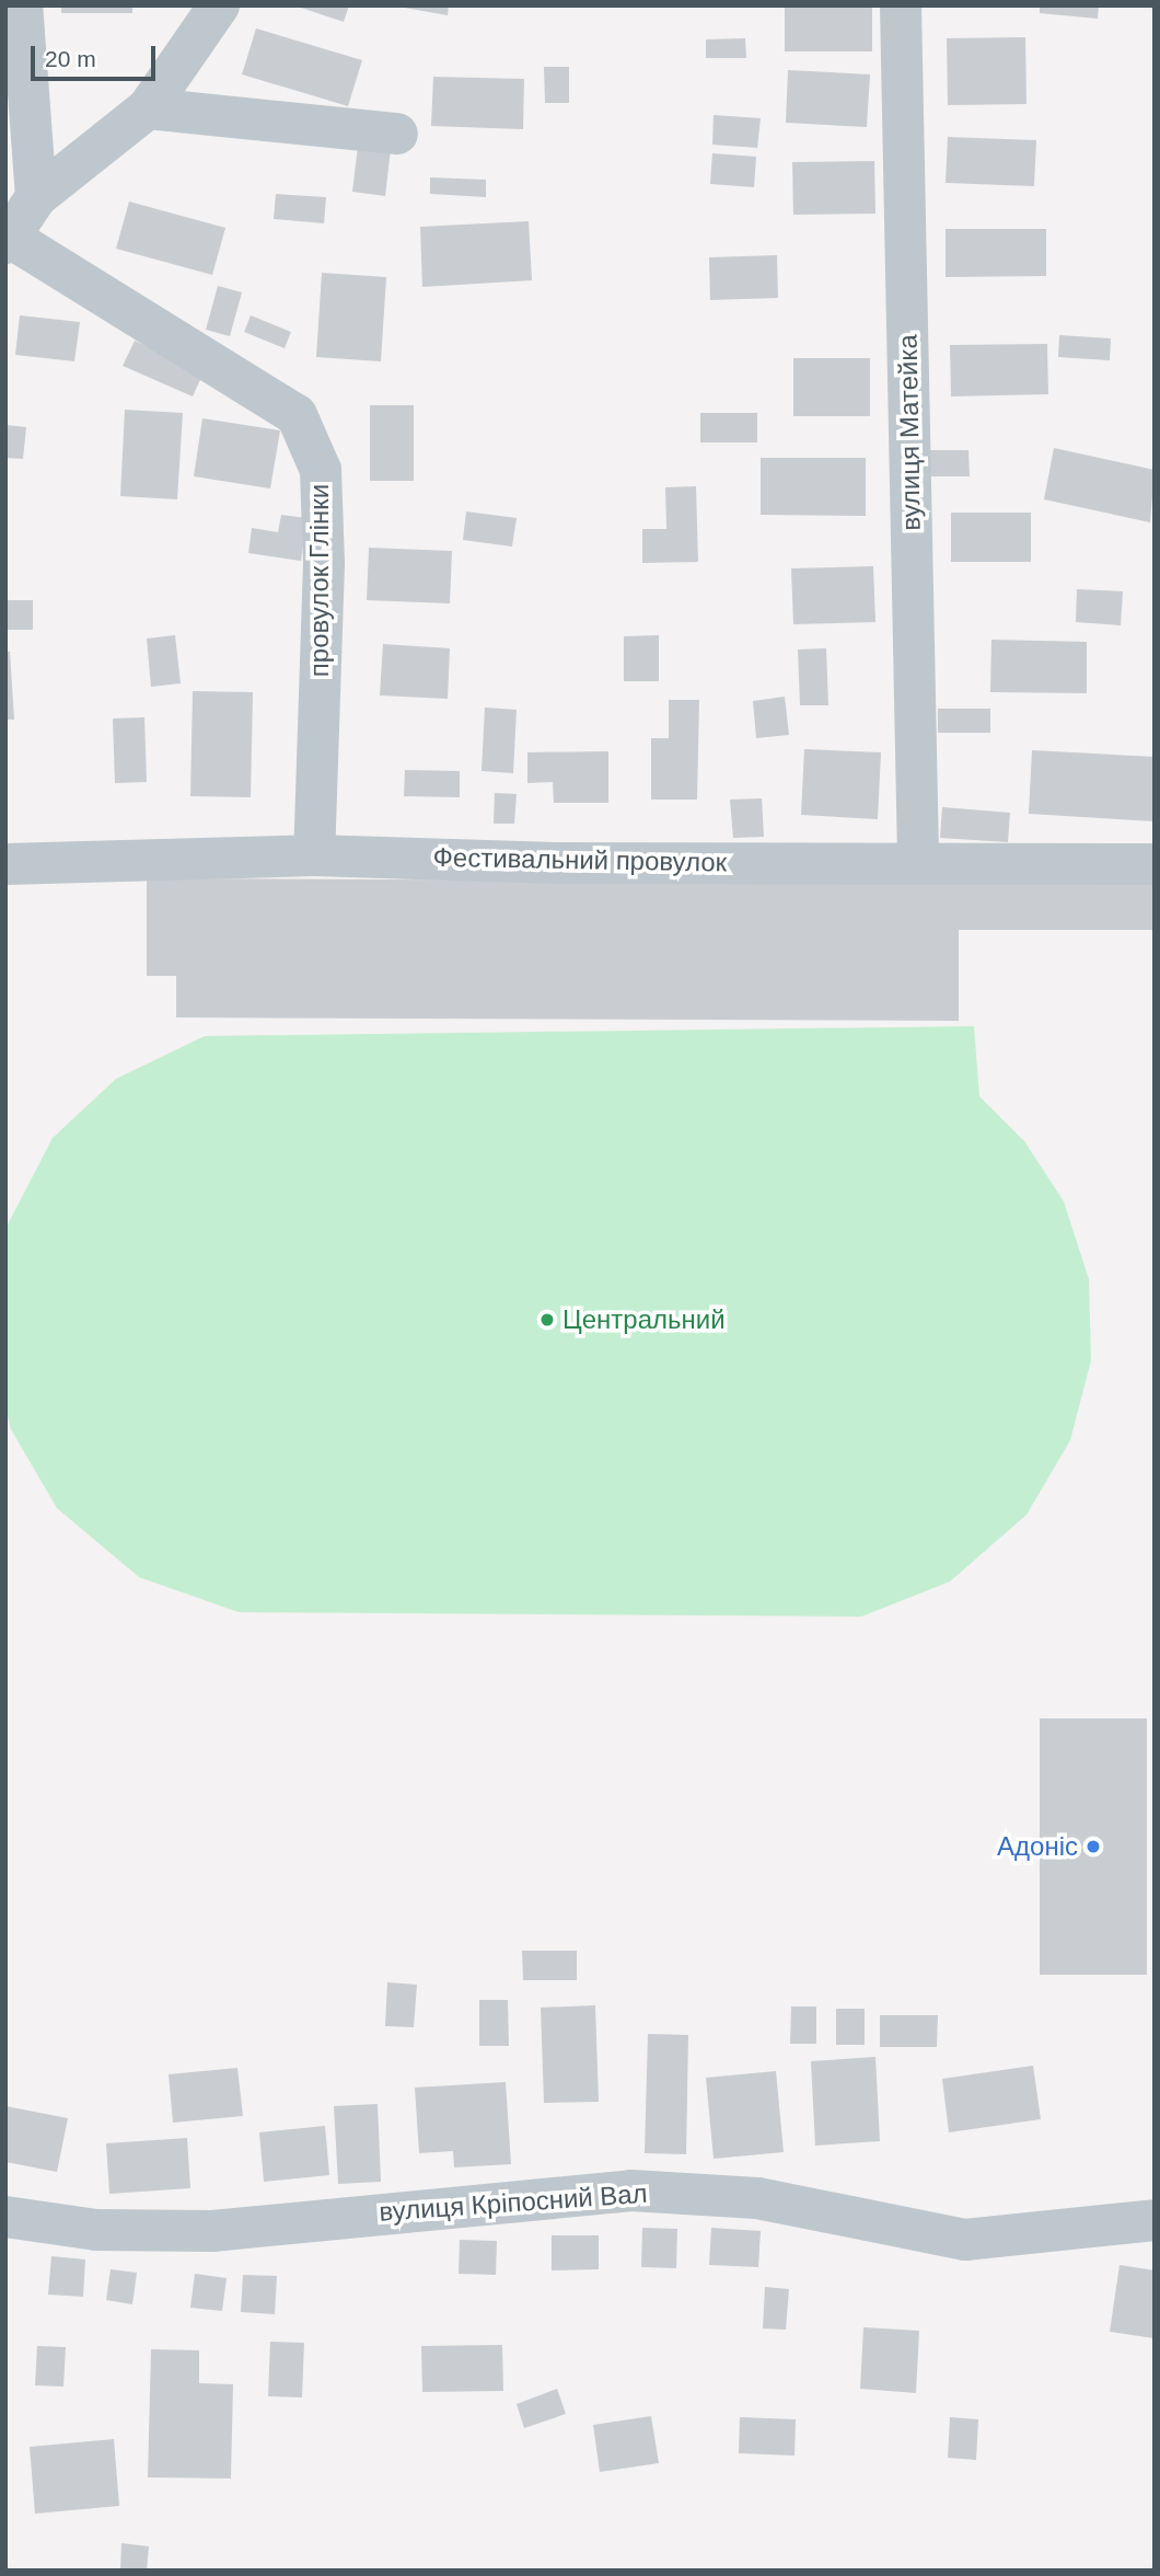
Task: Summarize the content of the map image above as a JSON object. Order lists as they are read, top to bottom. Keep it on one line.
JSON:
{"streets":{"street":["вулиця Матейка","провулок Глінки","Фестивальний провулок","вулиця Кріпосний Вал"]},"crossings":[["вулиця Матейка","Фестивальний провулок"],["провулок Глінки","Фестивальний провулок"]],"places":["Центральний","Адоніс"],"scale_bar":"20 m"}
